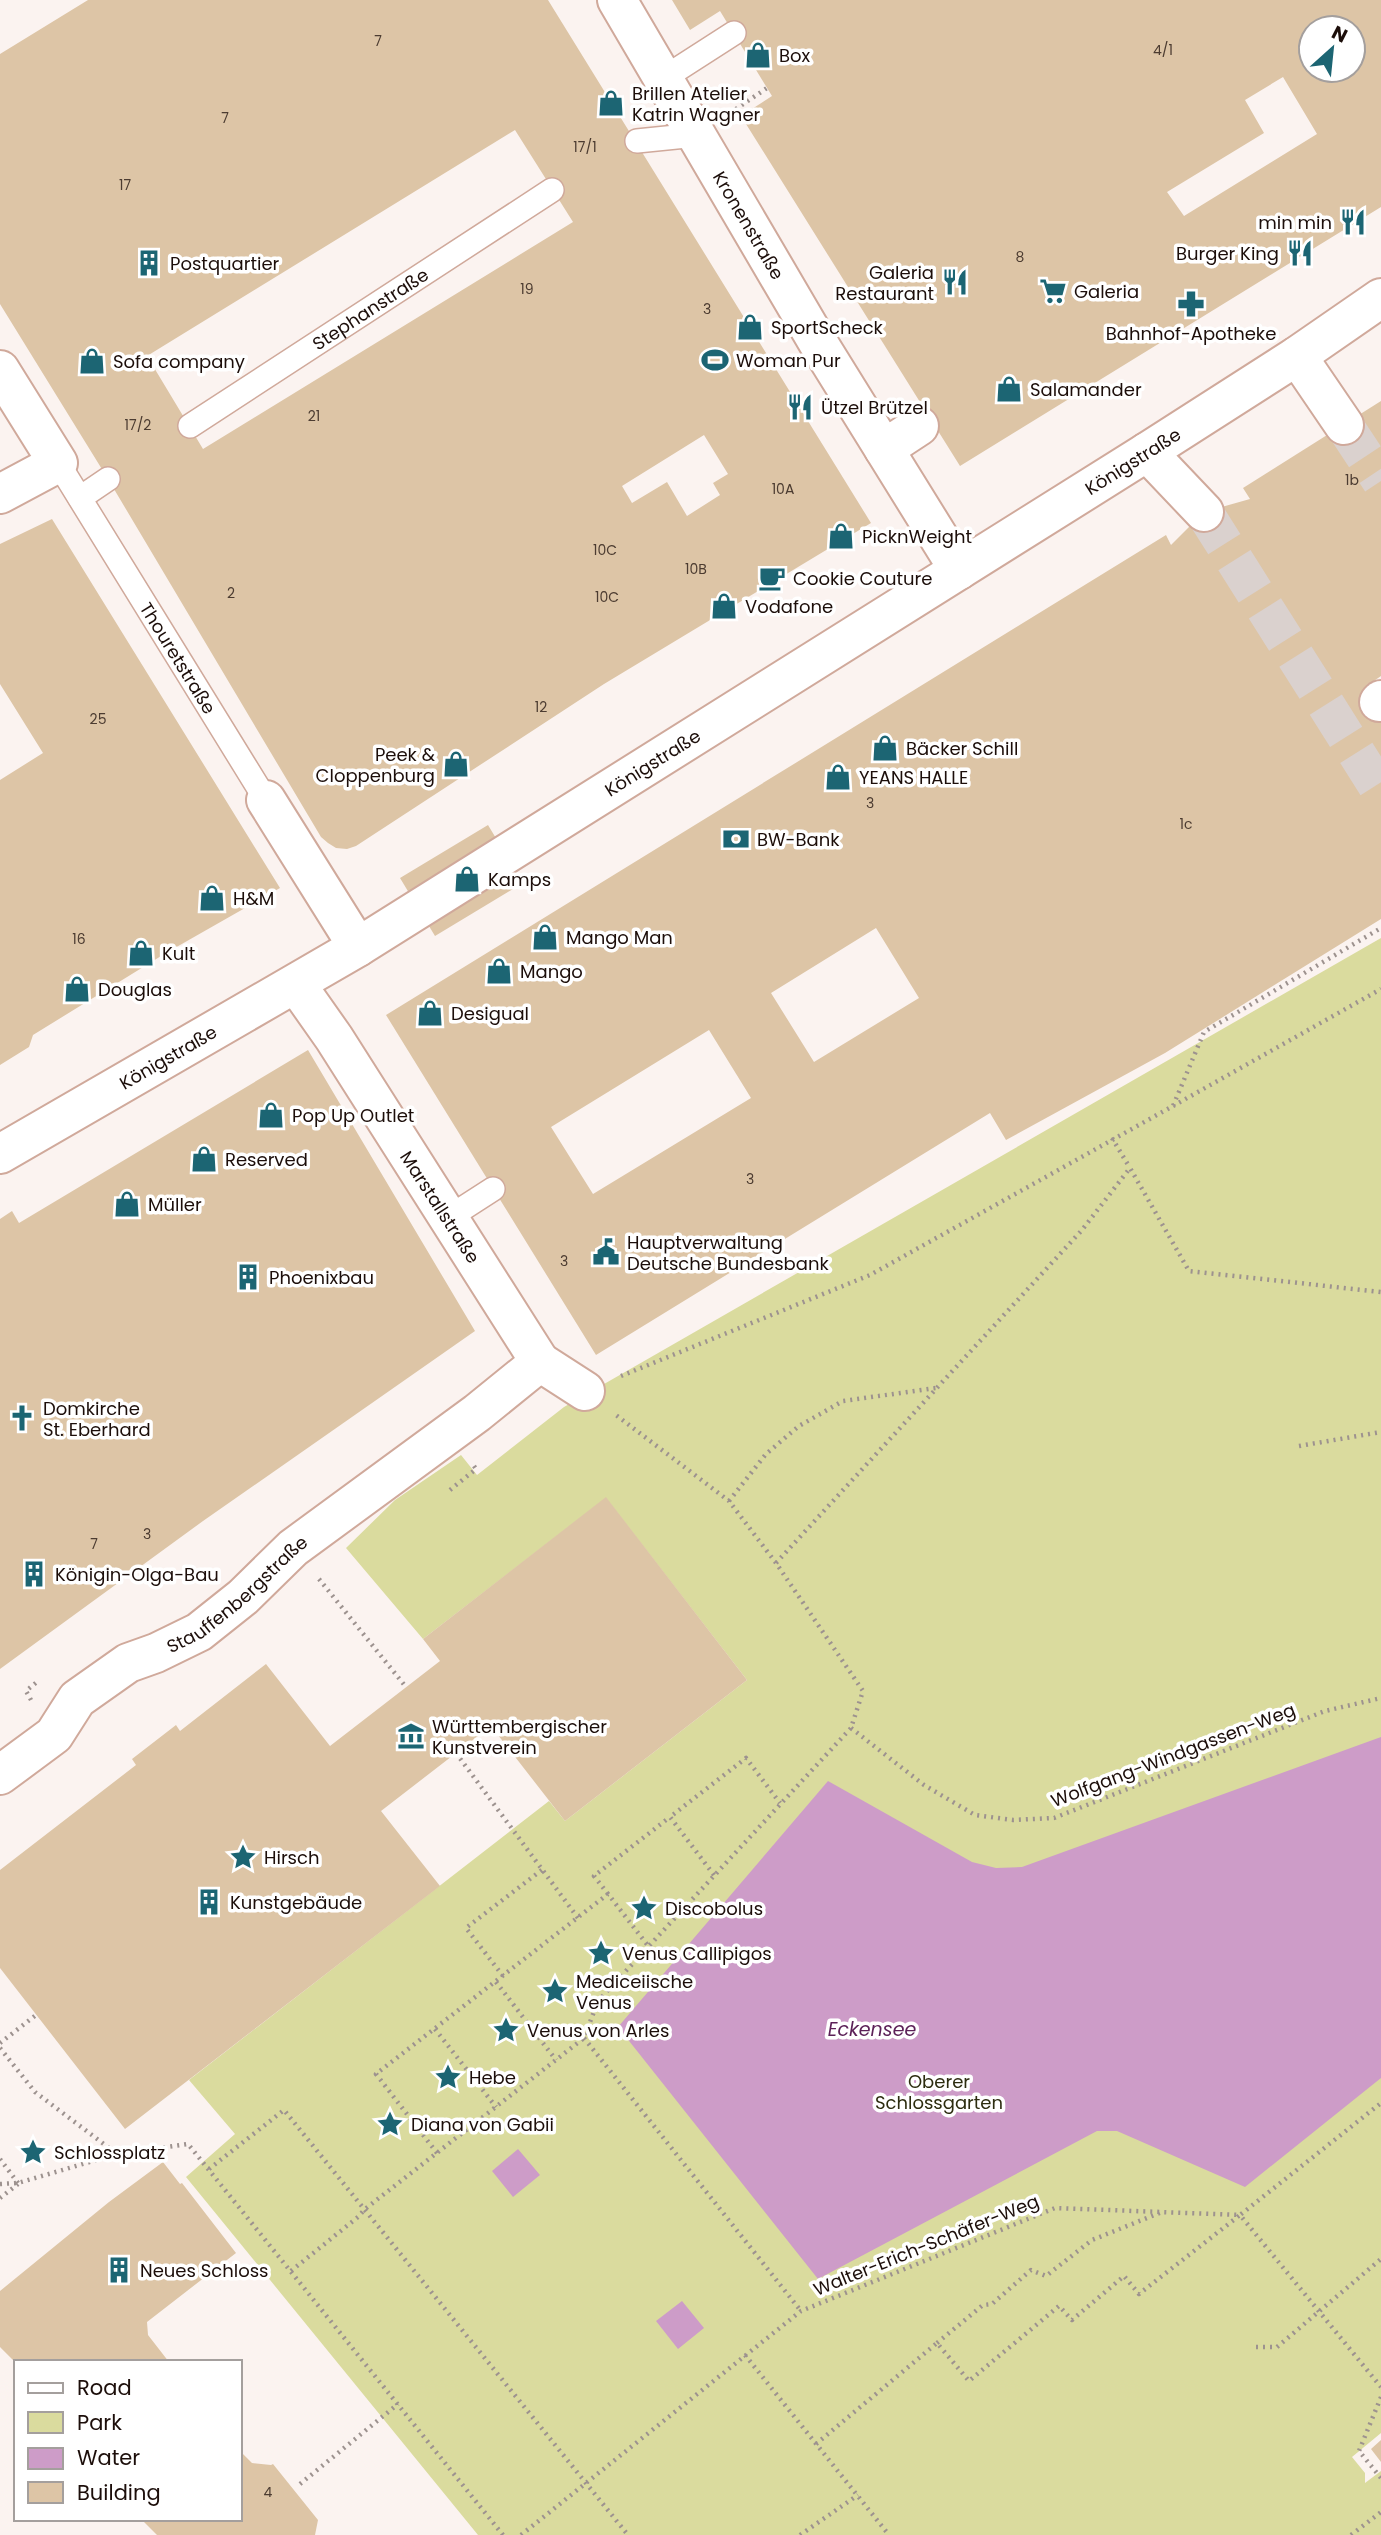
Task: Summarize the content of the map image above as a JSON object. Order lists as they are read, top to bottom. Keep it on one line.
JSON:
{"streets":{"street":["Kronenstraße","Königstraße","Thouretstraße","Marstallstraße","Stauffenbergstraße"],"lane":["Stephanstraße"],"path":["Wolfgang-Windgassen-Weg","Walter-Erich-Schäfer-Weg"]},"crossings":[["Kronenstraße","Königstraße"],["Königstraße","Thouretstraße"],["Königstraße","Marstallstraße"],["Marstallstraße","Stauffenbergstraße"]],"water":["Eckensee"],"parks":["Oberer Schlossgarten"],"places":{"shop":["Box","Brillen Atelier Katrin Wagner","SportScheck","Sofa company","Salamander","PicknWeight","Vodafone","Bäcker Schill","Peek & Cloppenburg","YEANS HALLE","Kamps","H&M","Mango Man","Kult","Mango","Douglas","Desigual","Pop Up Outlet","Reserved","Müller"],"restaurant":["min min","Burger King","Galeria Restaurant","Ützel Brützel"],"building":["Postquartier","Phoenixbau","Königin-Olga-Bau","Kunstgebäude","Neues Schloss"],"supermarket":["Galeria"],"pharmacy":["Bahnhof-Apotheke"],"sports":["Woman Pur"],"cafe":["Cookie Couture"],"bank":["BW-Bank"],"public building":["Hauptverwaltung Deutsche Bundesbank"],"church":["Domkirche St. Eberhard"],"museum":["Württembergischer Kunstverein"],"place":["Hirsch","Discobolus","Venus Callipigos","Mediceiische Venus","Venus von Arles","Hebe","Diana von Gabii","Schlossplatz"]},"house_numbers":["7","4/1","7","17/1","17","8","19","3","21","17/2","1b","10A","10C","10B","2","10C","12","25","3","1c","16","3","3","3","7","4"],"legend":["Road","Park","Water","Building"],"north":"top right"}
